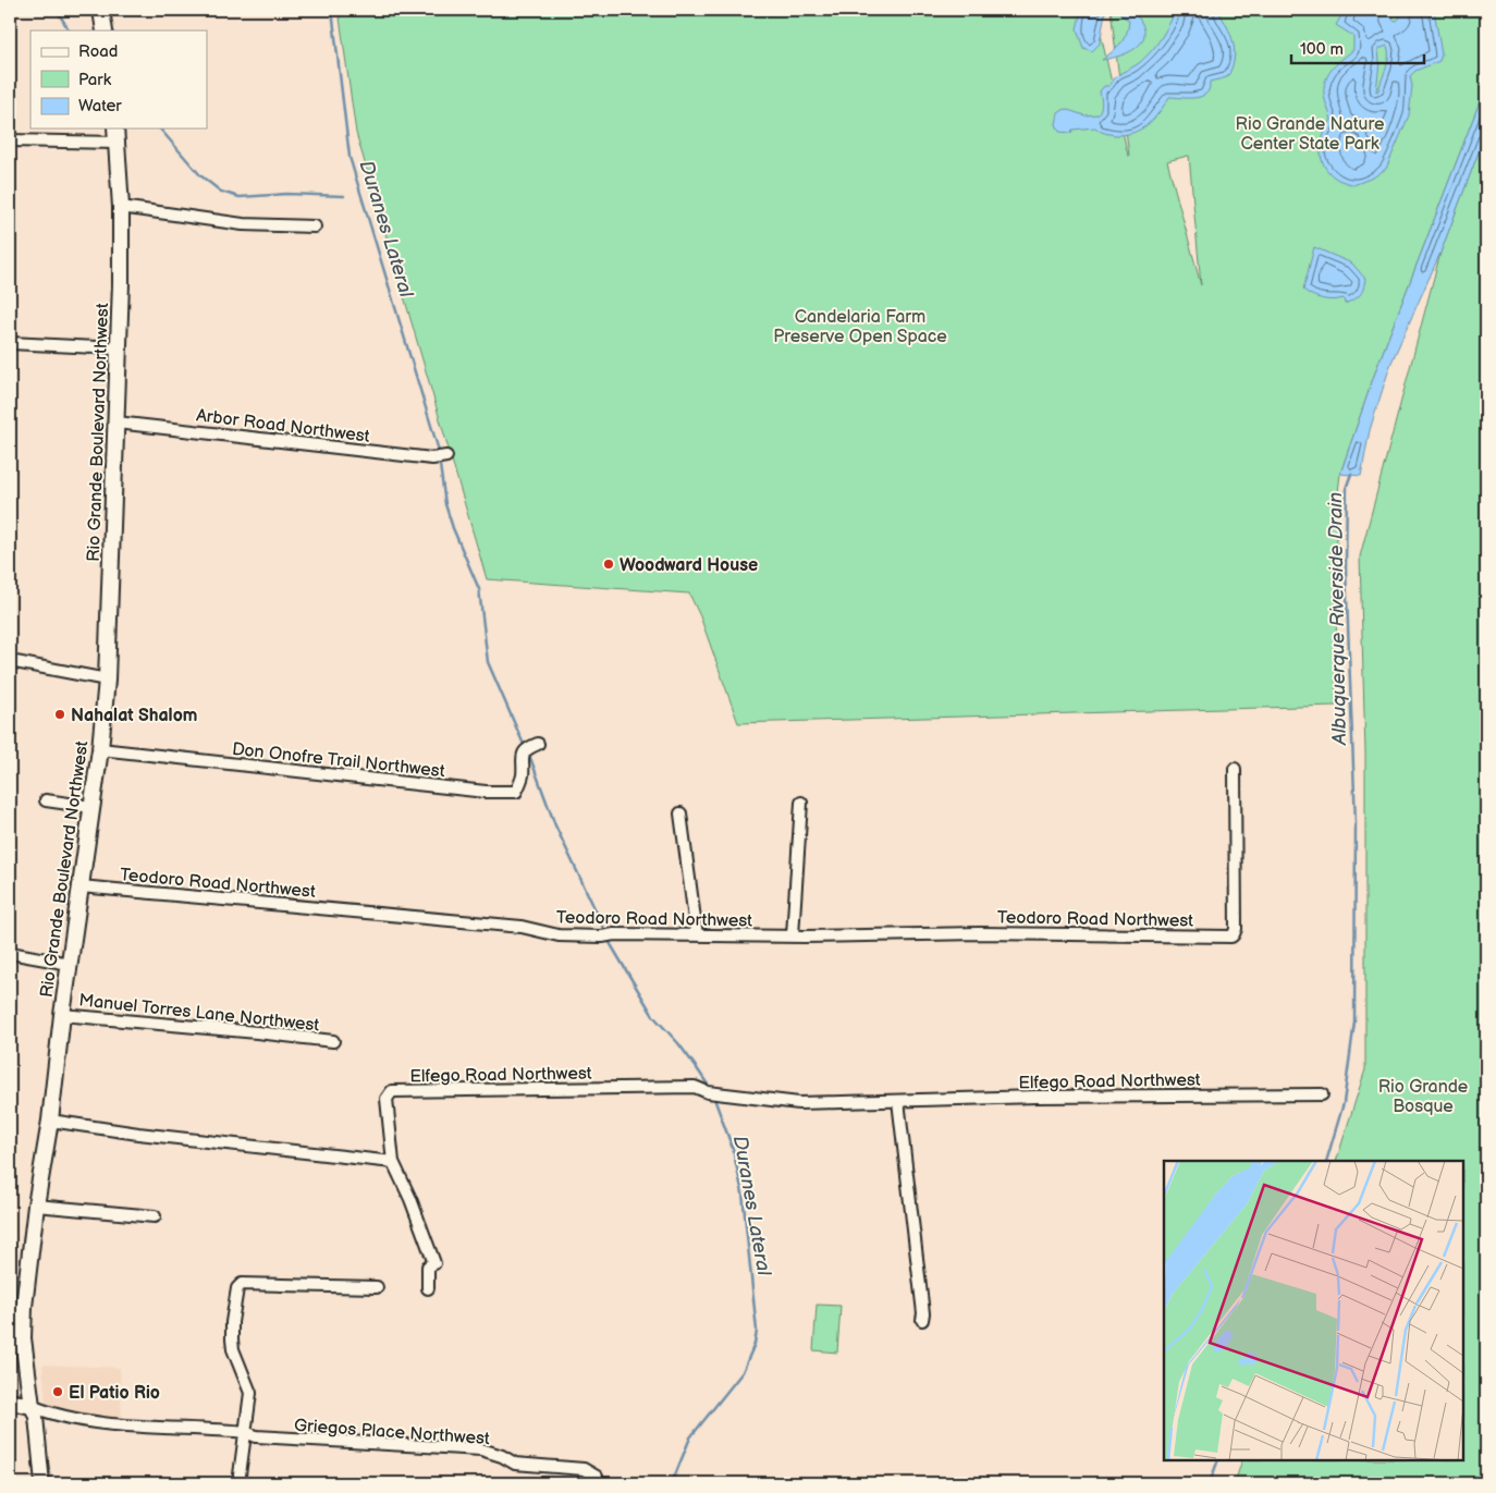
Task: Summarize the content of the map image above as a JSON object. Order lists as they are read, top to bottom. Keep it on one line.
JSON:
{"streets":{"main road":["Rio Grande Boulevard Northwest"],"street":["Arbor Road Northwest","Don Onofre Trail Northwest","Teodoro Road Northwest","Manuel Torres Lane Northwest","Elfego Road Northwest","Griegos Place Northwest"]},"crossings":[["Arbor Road Northwest","Rio Grande Boulevard Northwest"],["Rio Grande Boulevard Northwest","Don Onofre Trail Northwest"],["Rio Grande Boulevard Northwest","Teodoro Road Northwest"],["Rio Grande Boulevard Northwest","Manuel Torres Lane Northwest"],["Rio Grande Boulevard Northwest","Griegos Place Northwest"]],"water":["Duranes Lateral","Albuquerque Riverside Drain"],"parks":["Rio Grande Nature Center State Park","Candelaria Farm Preserve Open Space","Rio Grande Bosque"],"places":["Woodward House","Nahalat Shalom","El Patio Rio"],"legend":["Road","Park","Water"],"scale_bar":"100 m"}
